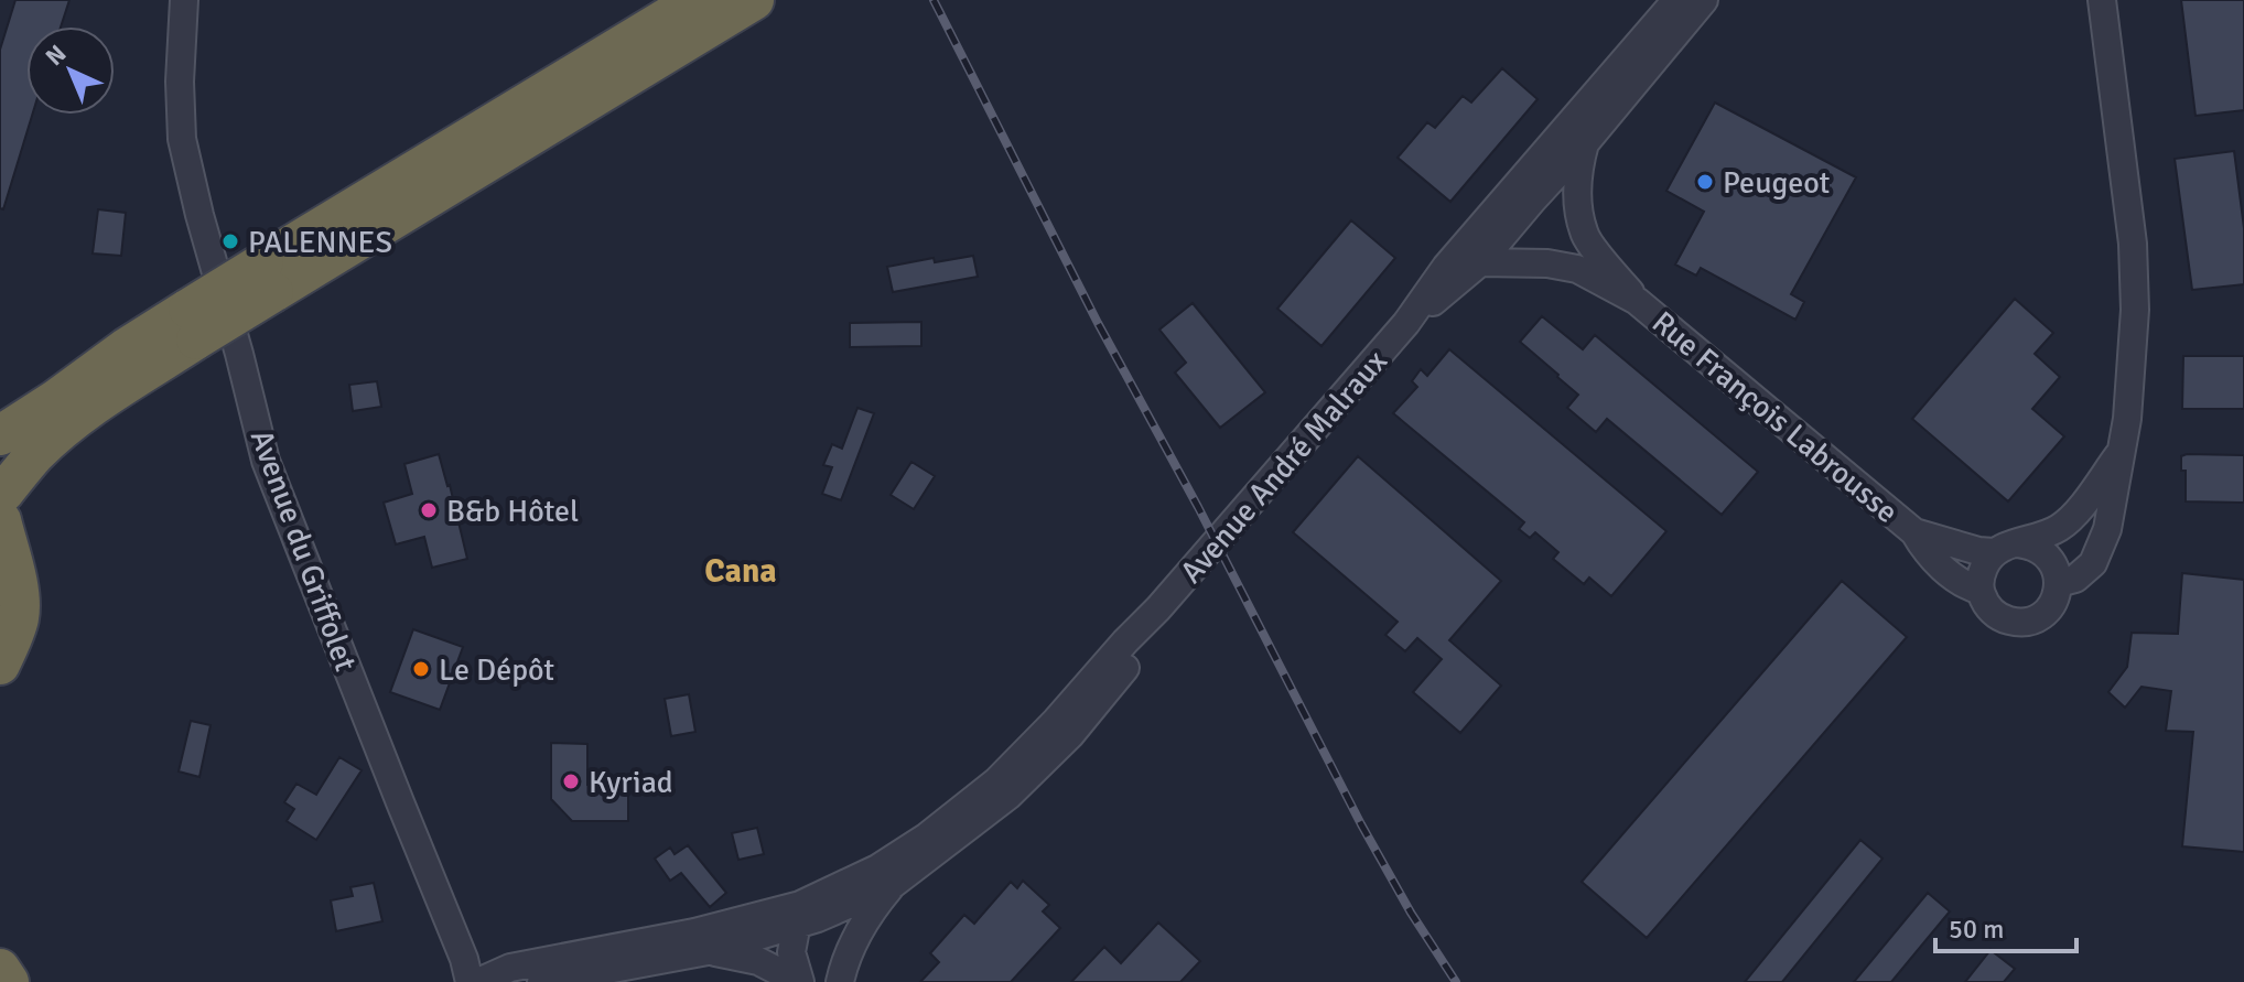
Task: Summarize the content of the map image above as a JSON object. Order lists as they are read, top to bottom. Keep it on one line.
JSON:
{"streets":{"street":["Rue François Labrousse","Avenue André Malraux","Avenue du Griffolet"]},"crossings":[["Rue François Labrousse","Avenue André Malraux"]],"districts":["Cana"],"places":["Peugeot","PALENNES","B&b Hôtel","Le Dépôt","Kyriad"],"scale_bar":"50 m","north":"top left"}
